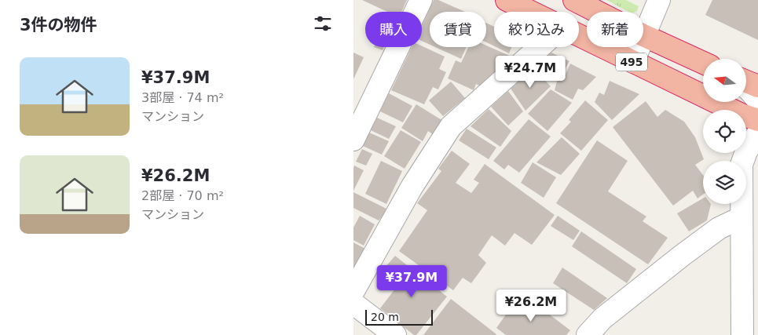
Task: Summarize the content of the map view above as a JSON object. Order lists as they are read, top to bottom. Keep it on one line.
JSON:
{"streets":{"highway":["495"]},"scale_bar":"20 m","north":"left","page":{"heading":"3件の物件","chip":["購入","賃貸","絞り込み","新着"],"list":[{"name":"¥37.9M","note":"3部屋 · 74 m² · マンション"},{"name":"¥26.2M","note":"2部屋 · 70 m² · マンション"}],"price":["¥24.7M","¥37.9M","¥26.2M"],"scale":"20 m"}}
